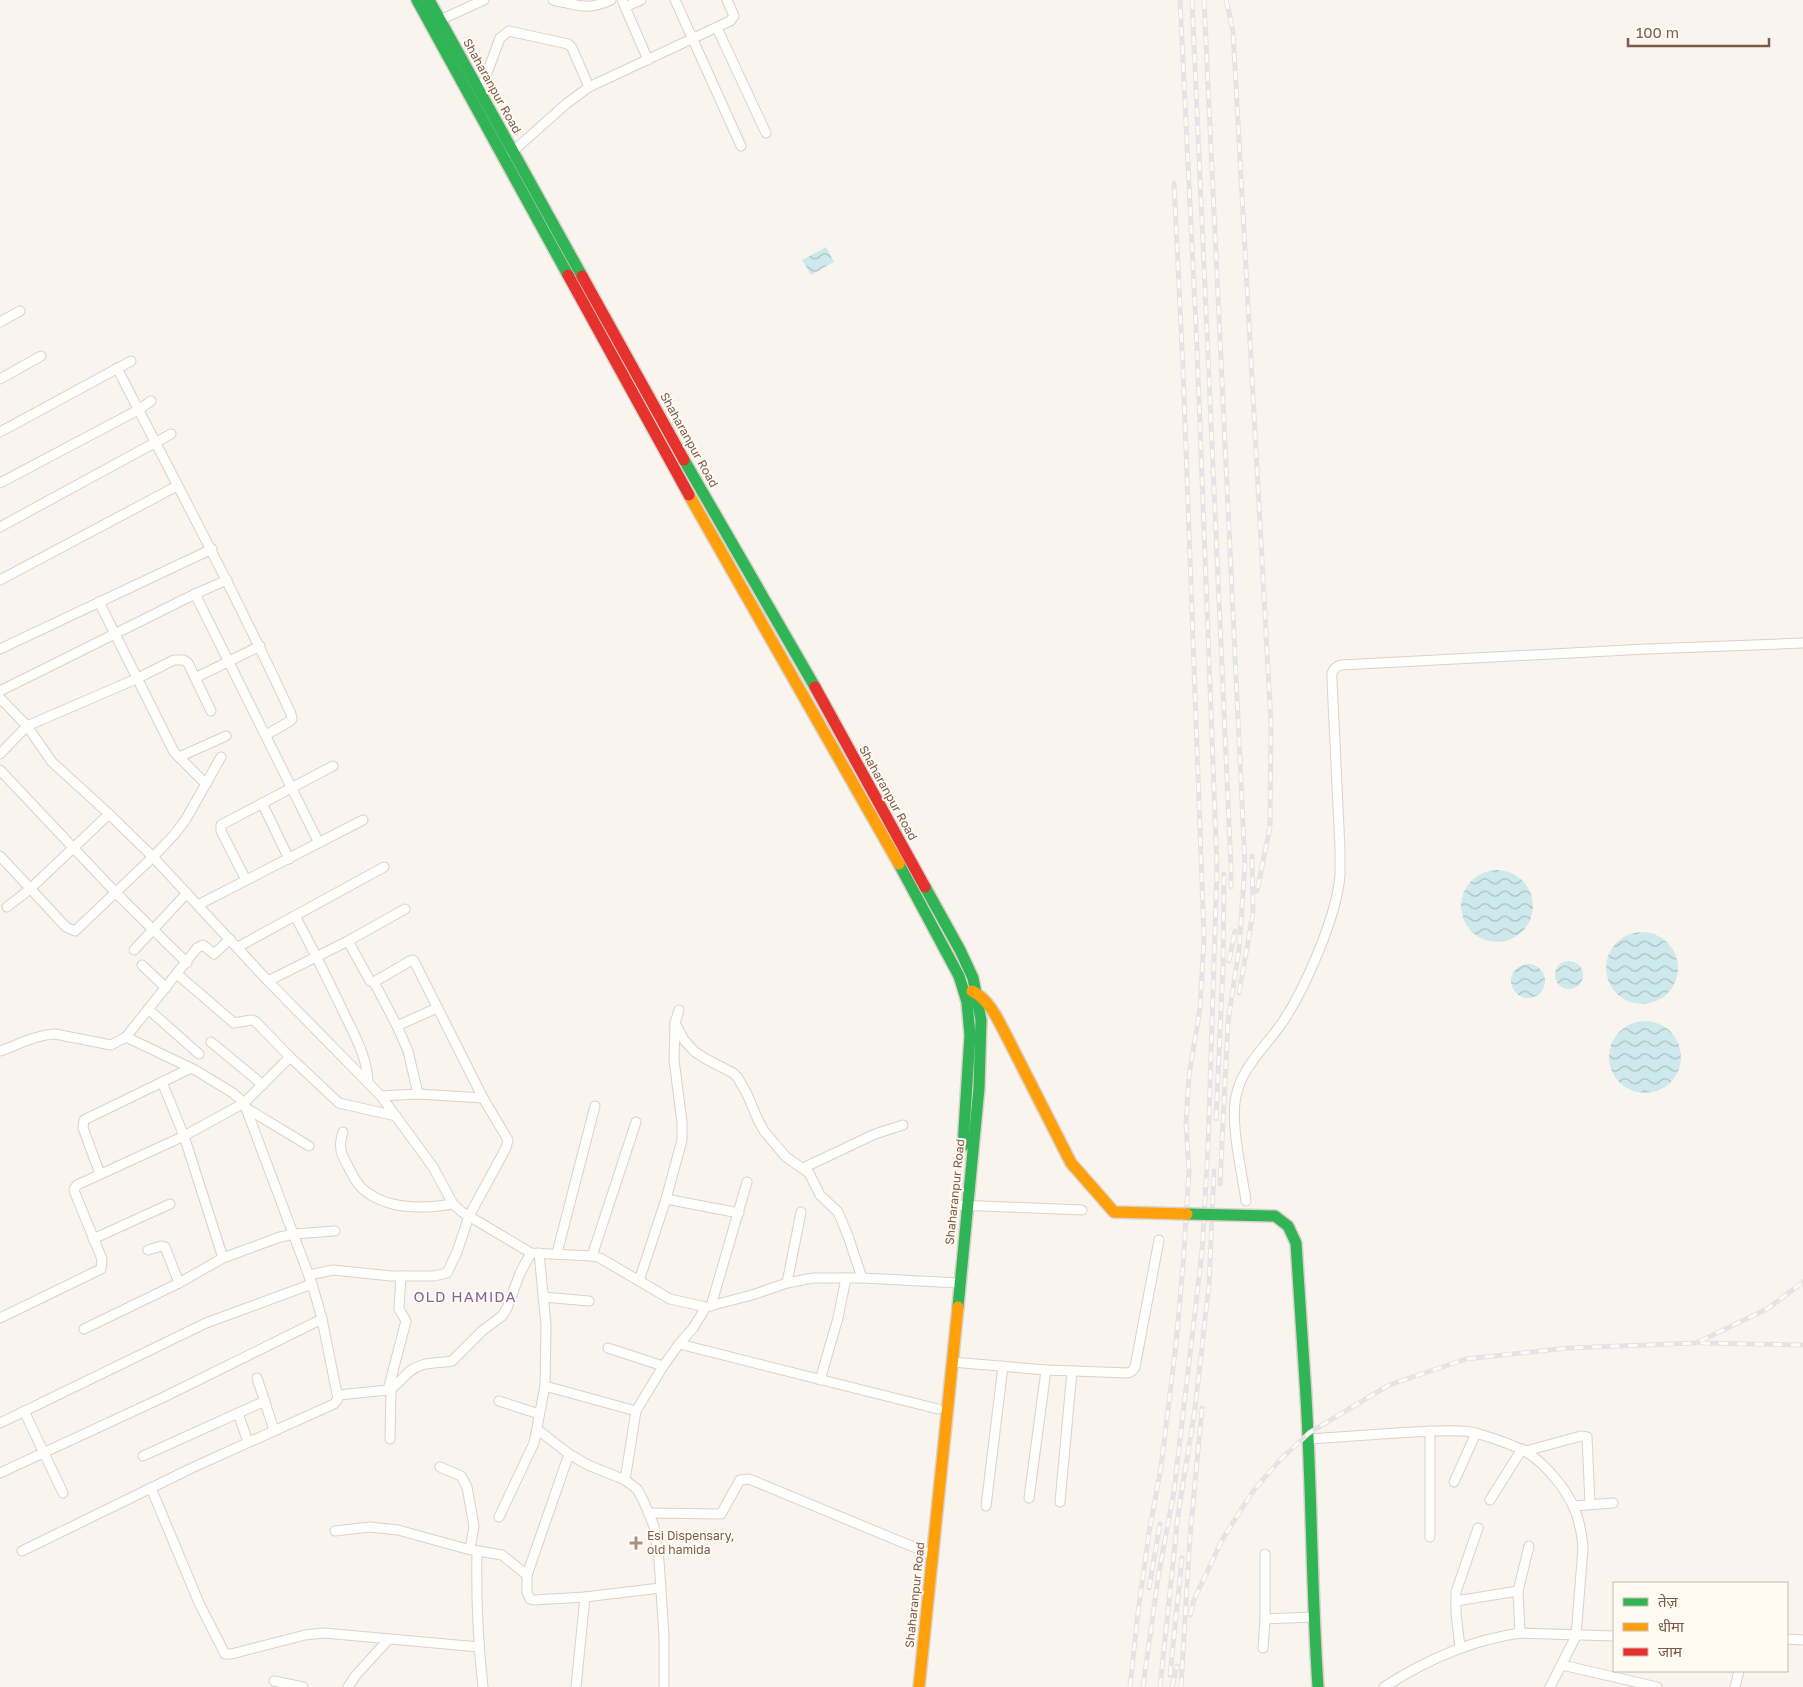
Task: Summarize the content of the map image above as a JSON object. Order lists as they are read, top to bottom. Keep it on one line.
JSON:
{"streets":{"main road":["Shaharanpur Road"]},"districts":["OLD HAMIDA"],"places":{"health":["Esi Dispensary, old hamida"]},"legend":["तेज़","धीमा","जाम"],"scale_bar":"100 m"}
